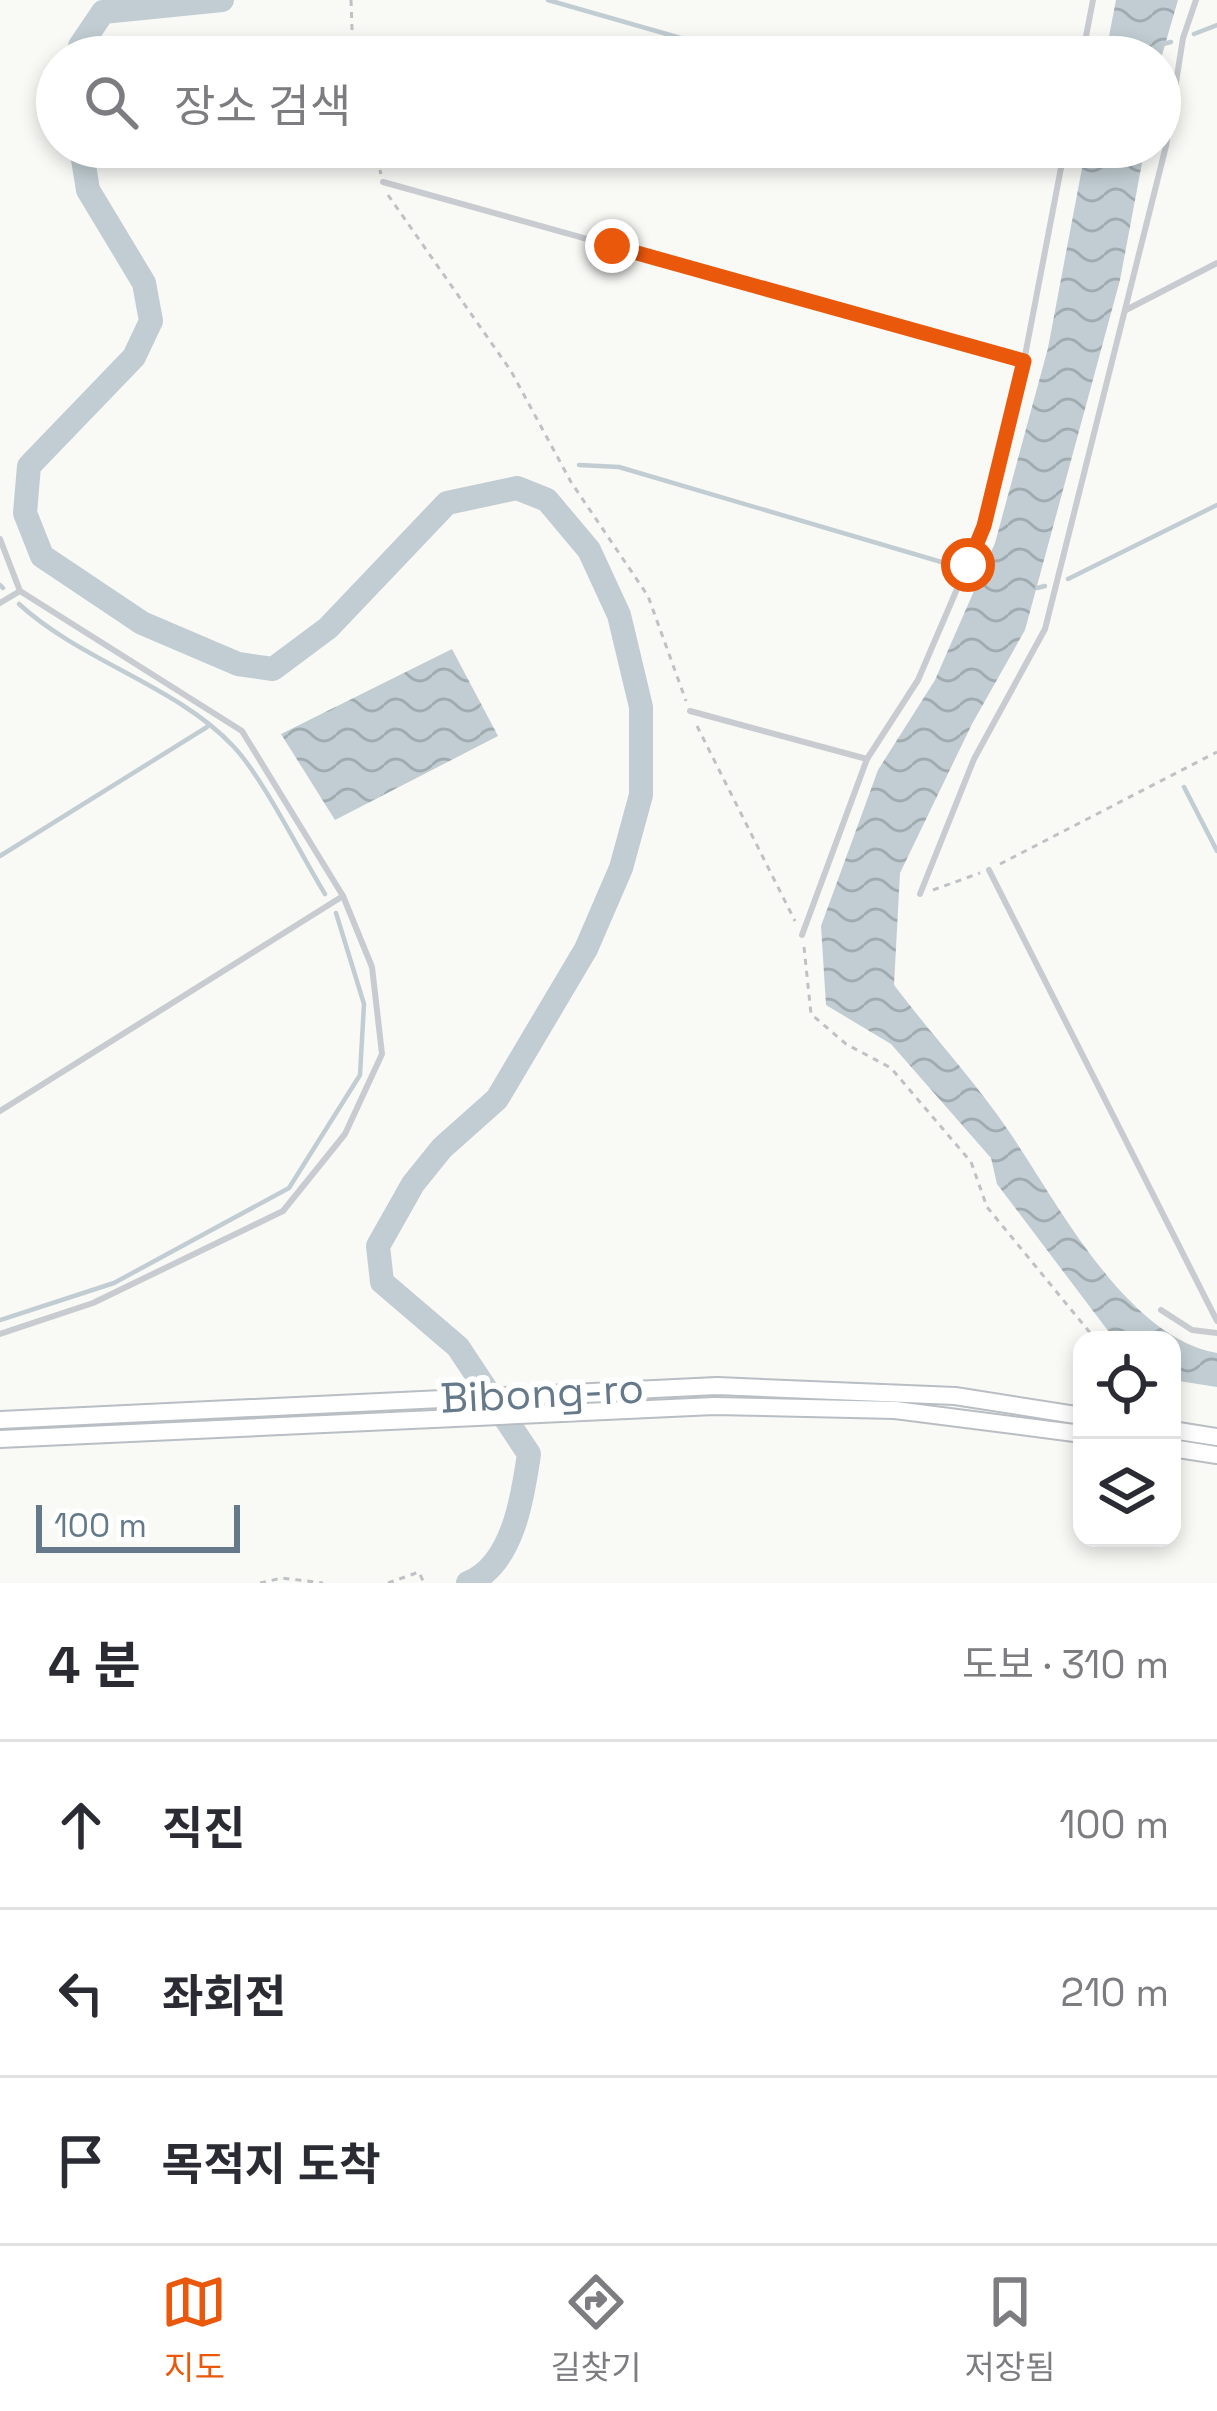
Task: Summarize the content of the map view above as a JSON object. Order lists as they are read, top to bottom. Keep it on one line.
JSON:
{"streets":{"street":["Bibong-ro"]},"scale_bar":"100 m","page":{"search":"장소 검색","scale":"100 m","heading":["4 분","도보 · 310 m"],"list":[["직진","100 m"],["좌회전","210 m"],"목적지 도착"],"nav":["지도","길찾기","저장됨"]}}
